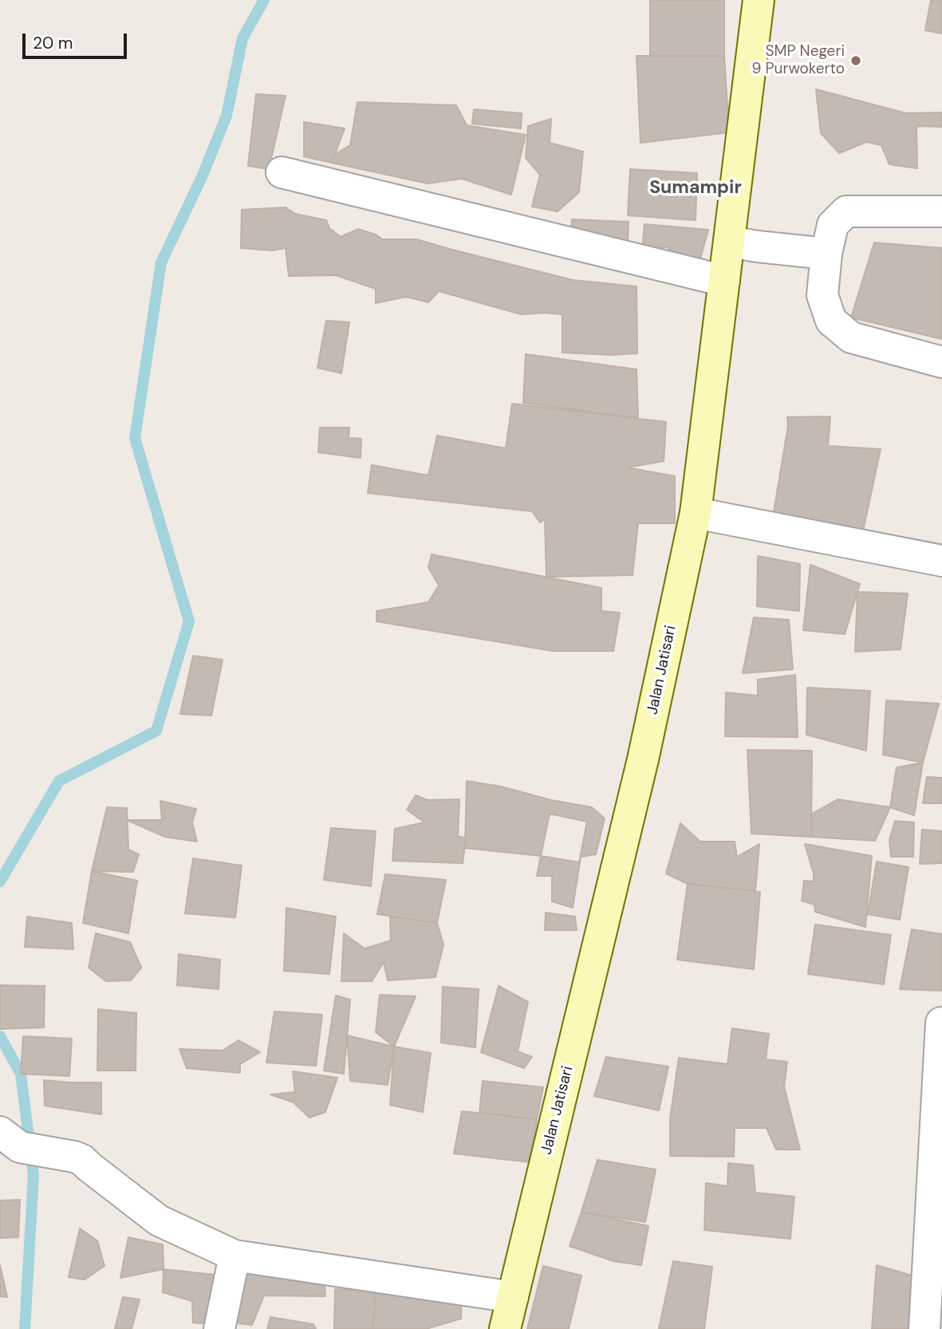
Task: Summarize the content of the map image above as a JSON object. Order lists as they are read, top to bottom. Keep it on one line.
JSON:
{"streets":{"street":["Jalan Jatisari"]},"districts":["Sumampir"],"places":["SMP Negeri 9 Purwokerto"],"scale_bar":"20 m"}
